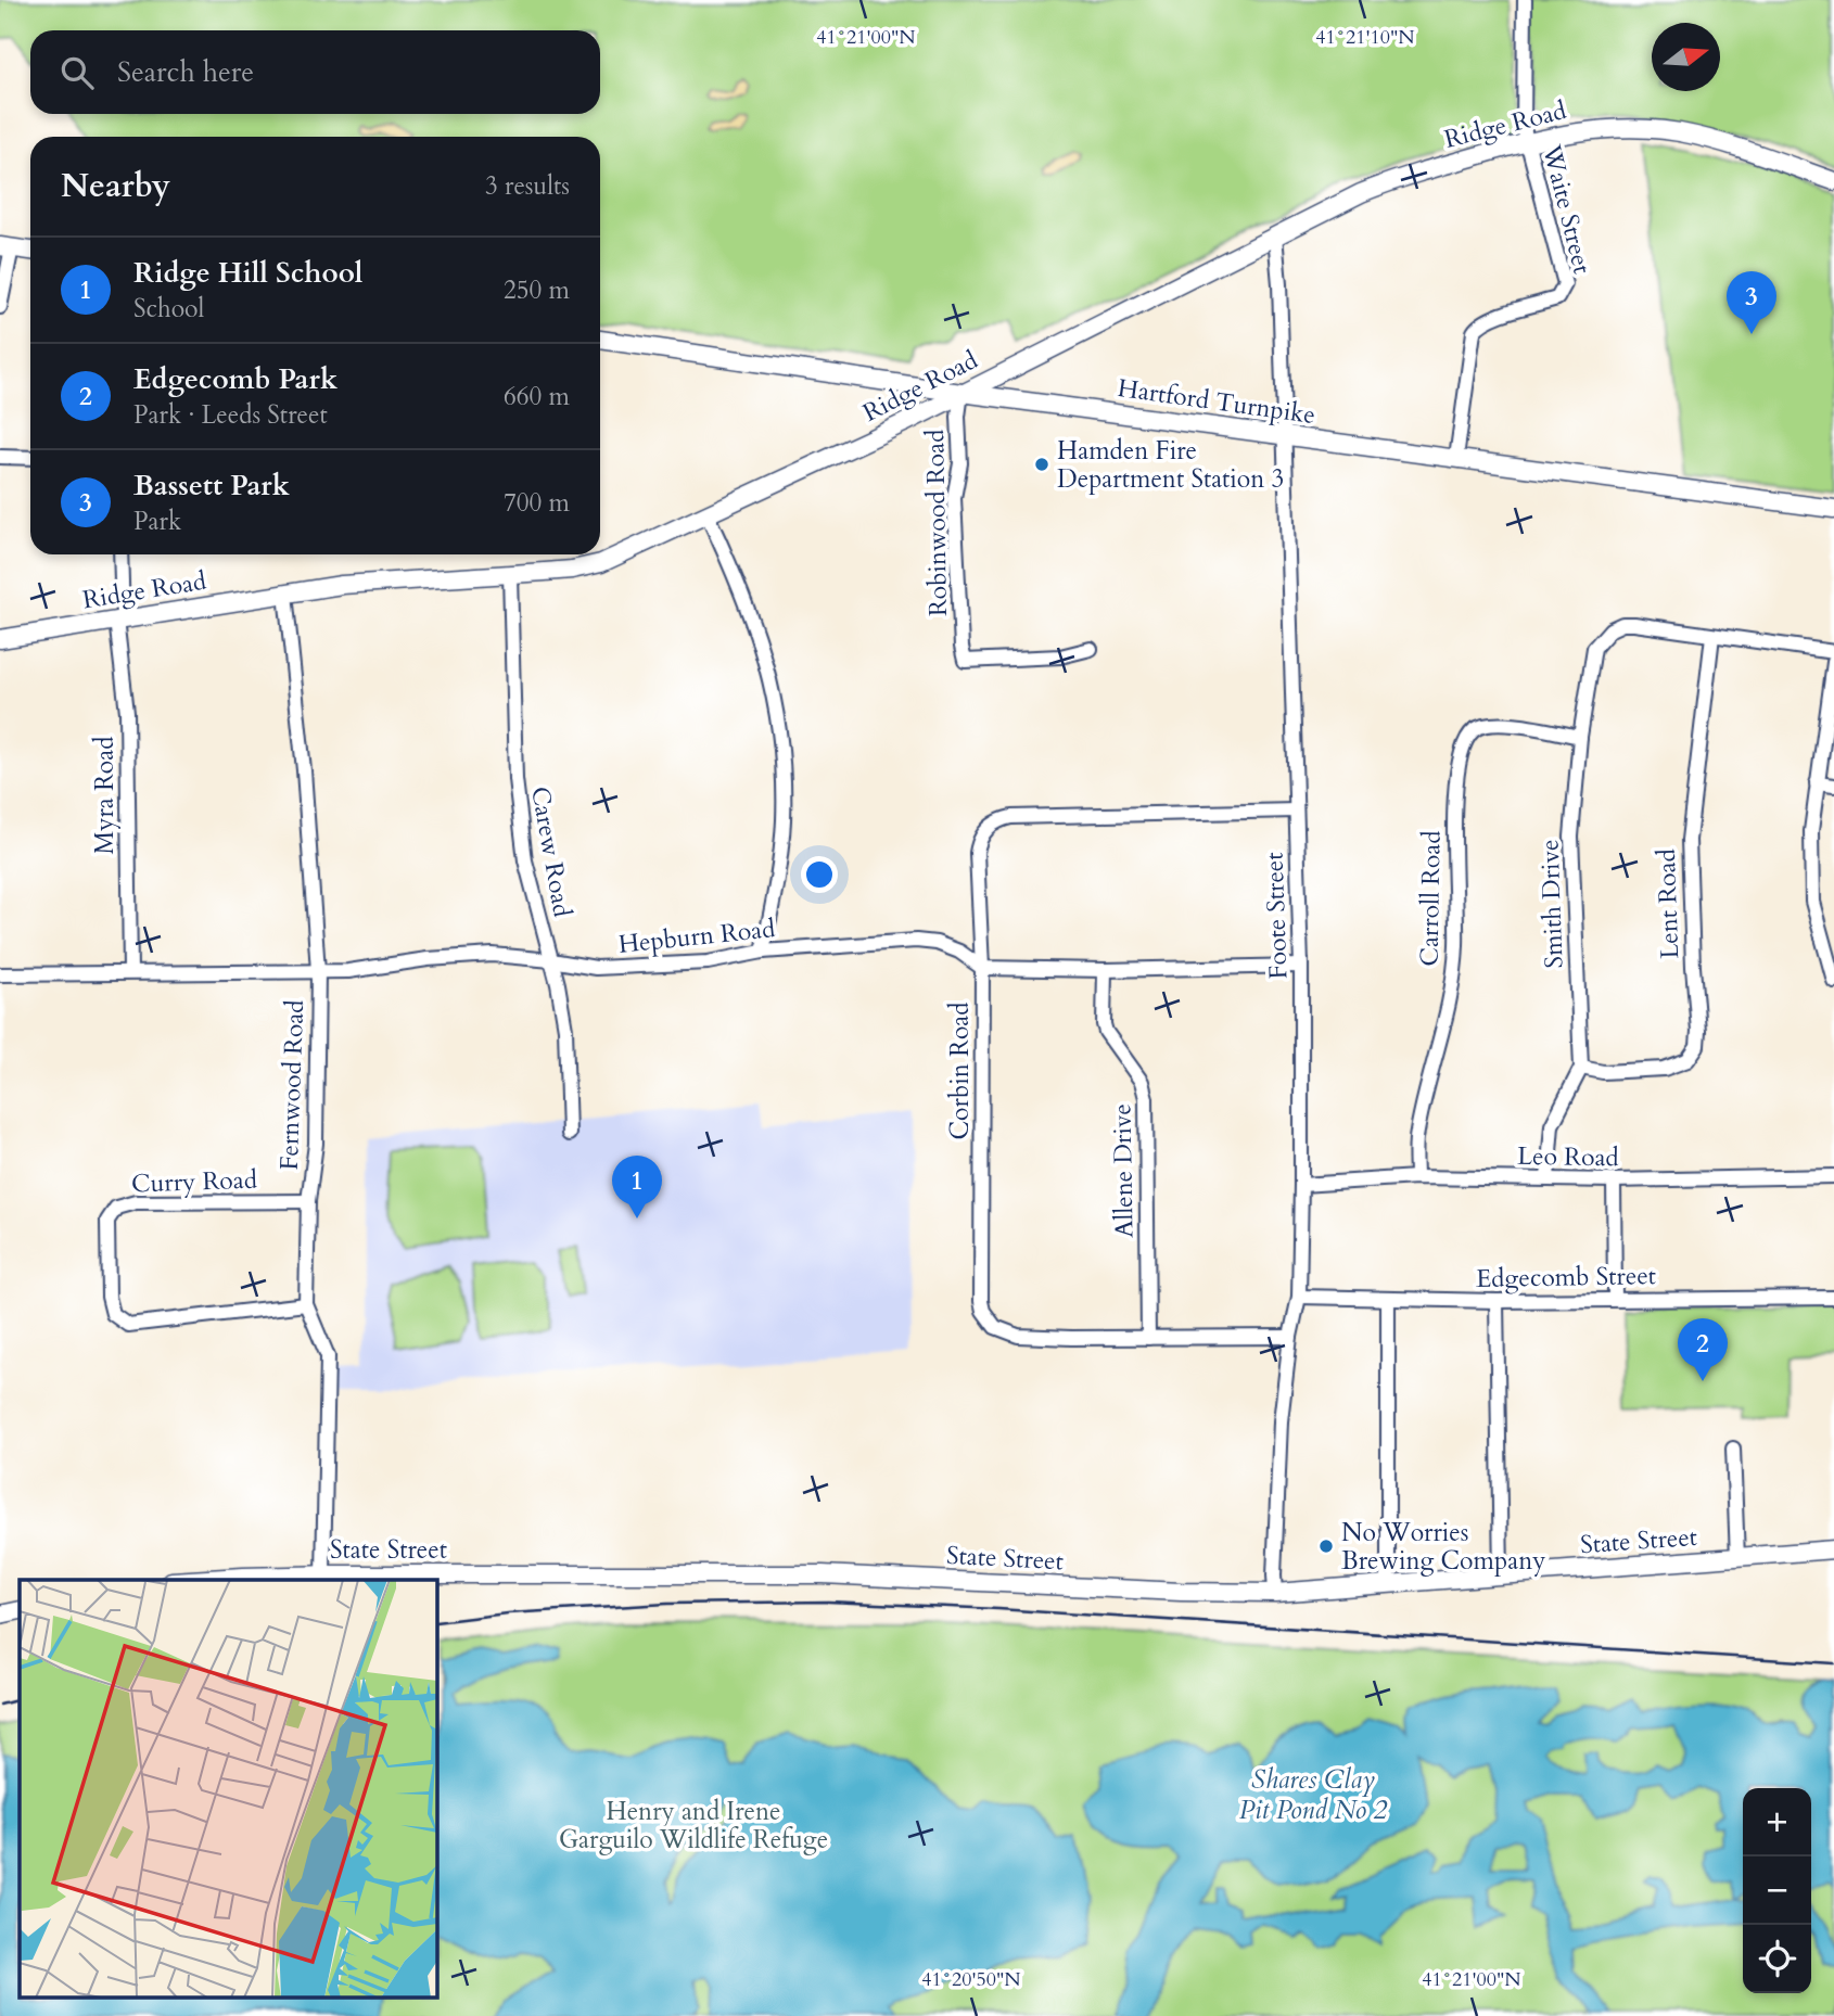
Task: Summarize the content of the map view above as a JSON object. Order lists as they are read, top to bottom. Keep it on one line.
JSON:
{"streets":{"main road":["Ridge Road","Hartford Turnpike","State Street"],"street":["Waite Street","Robinwood Road","Myra Road","Carew Road","Carroll Road","Smith Drive","Lent Road","Foote Street","Hepburn Road","Corbin Road","Fernwood Road","Leo Road","Allene Drive","Curry Road","Edgecomb Street"]},"crossings":[["Ridge Road","Waite Street"],["Ridge Road","Hartford Turnpike"],["Ridge Road","Robinwood Road"],["Ridge Road","Myra Road"],["Ridge Road","Carew Road"],["Ridge Road","Foote Street"],["Ridge Road","Fernwood Road"],["Waite Street","Hartford Turnpike"],["Hartford Turnpike","Robinwood Road"],["Hartford Turnpike","Foote Street"],["Myra Road","Hepburn Road"],["Carew Road","Hepburn Road"],["Carroll Road","Smith Drive"],["Carroll Road","Leo Road"],["Smith Drive","Lent Road"],["Smith Drive","Leo Road"],["Foote Street","Corbin Road"],["Foote Street","Leo Road"],["Foote Street","Edgecomb Street"],["Foote Street","State Street"],["Hepburn Road","Corbin Road"],["Hepburn Road","Fernwood Road"],["Corbin Road","Allene Drive"],["Fernwood Road","Curry Road"],["Fernwood Road","State Street"]],"water":["Shares Clay Pit Pond No 2"],"parks":["Henry and Irene Garguilo Wildlife Refuge"],"places":["Hamden Fire Department Station 3","No Worries Brewing Company"],"north":"right","page":{"search":"Search here","heading":["Nearby","3 results"],"list":[{"mark":"1","name":"Ridge Hill School","note":"School","value":"250 m"},{"mark":"2","name":"Edgecomb Park","note":"Park · Leeds Street","value":"660 m"},{"mark":"3","name":"Bassett Park","note":"Park","value":"700 m"}],"pins":["3","1","2"],"map_buttons":["+","−"]},"coordinates":["41°21'00\"N","41°21'10\"N","41°20'50\"N"]}
